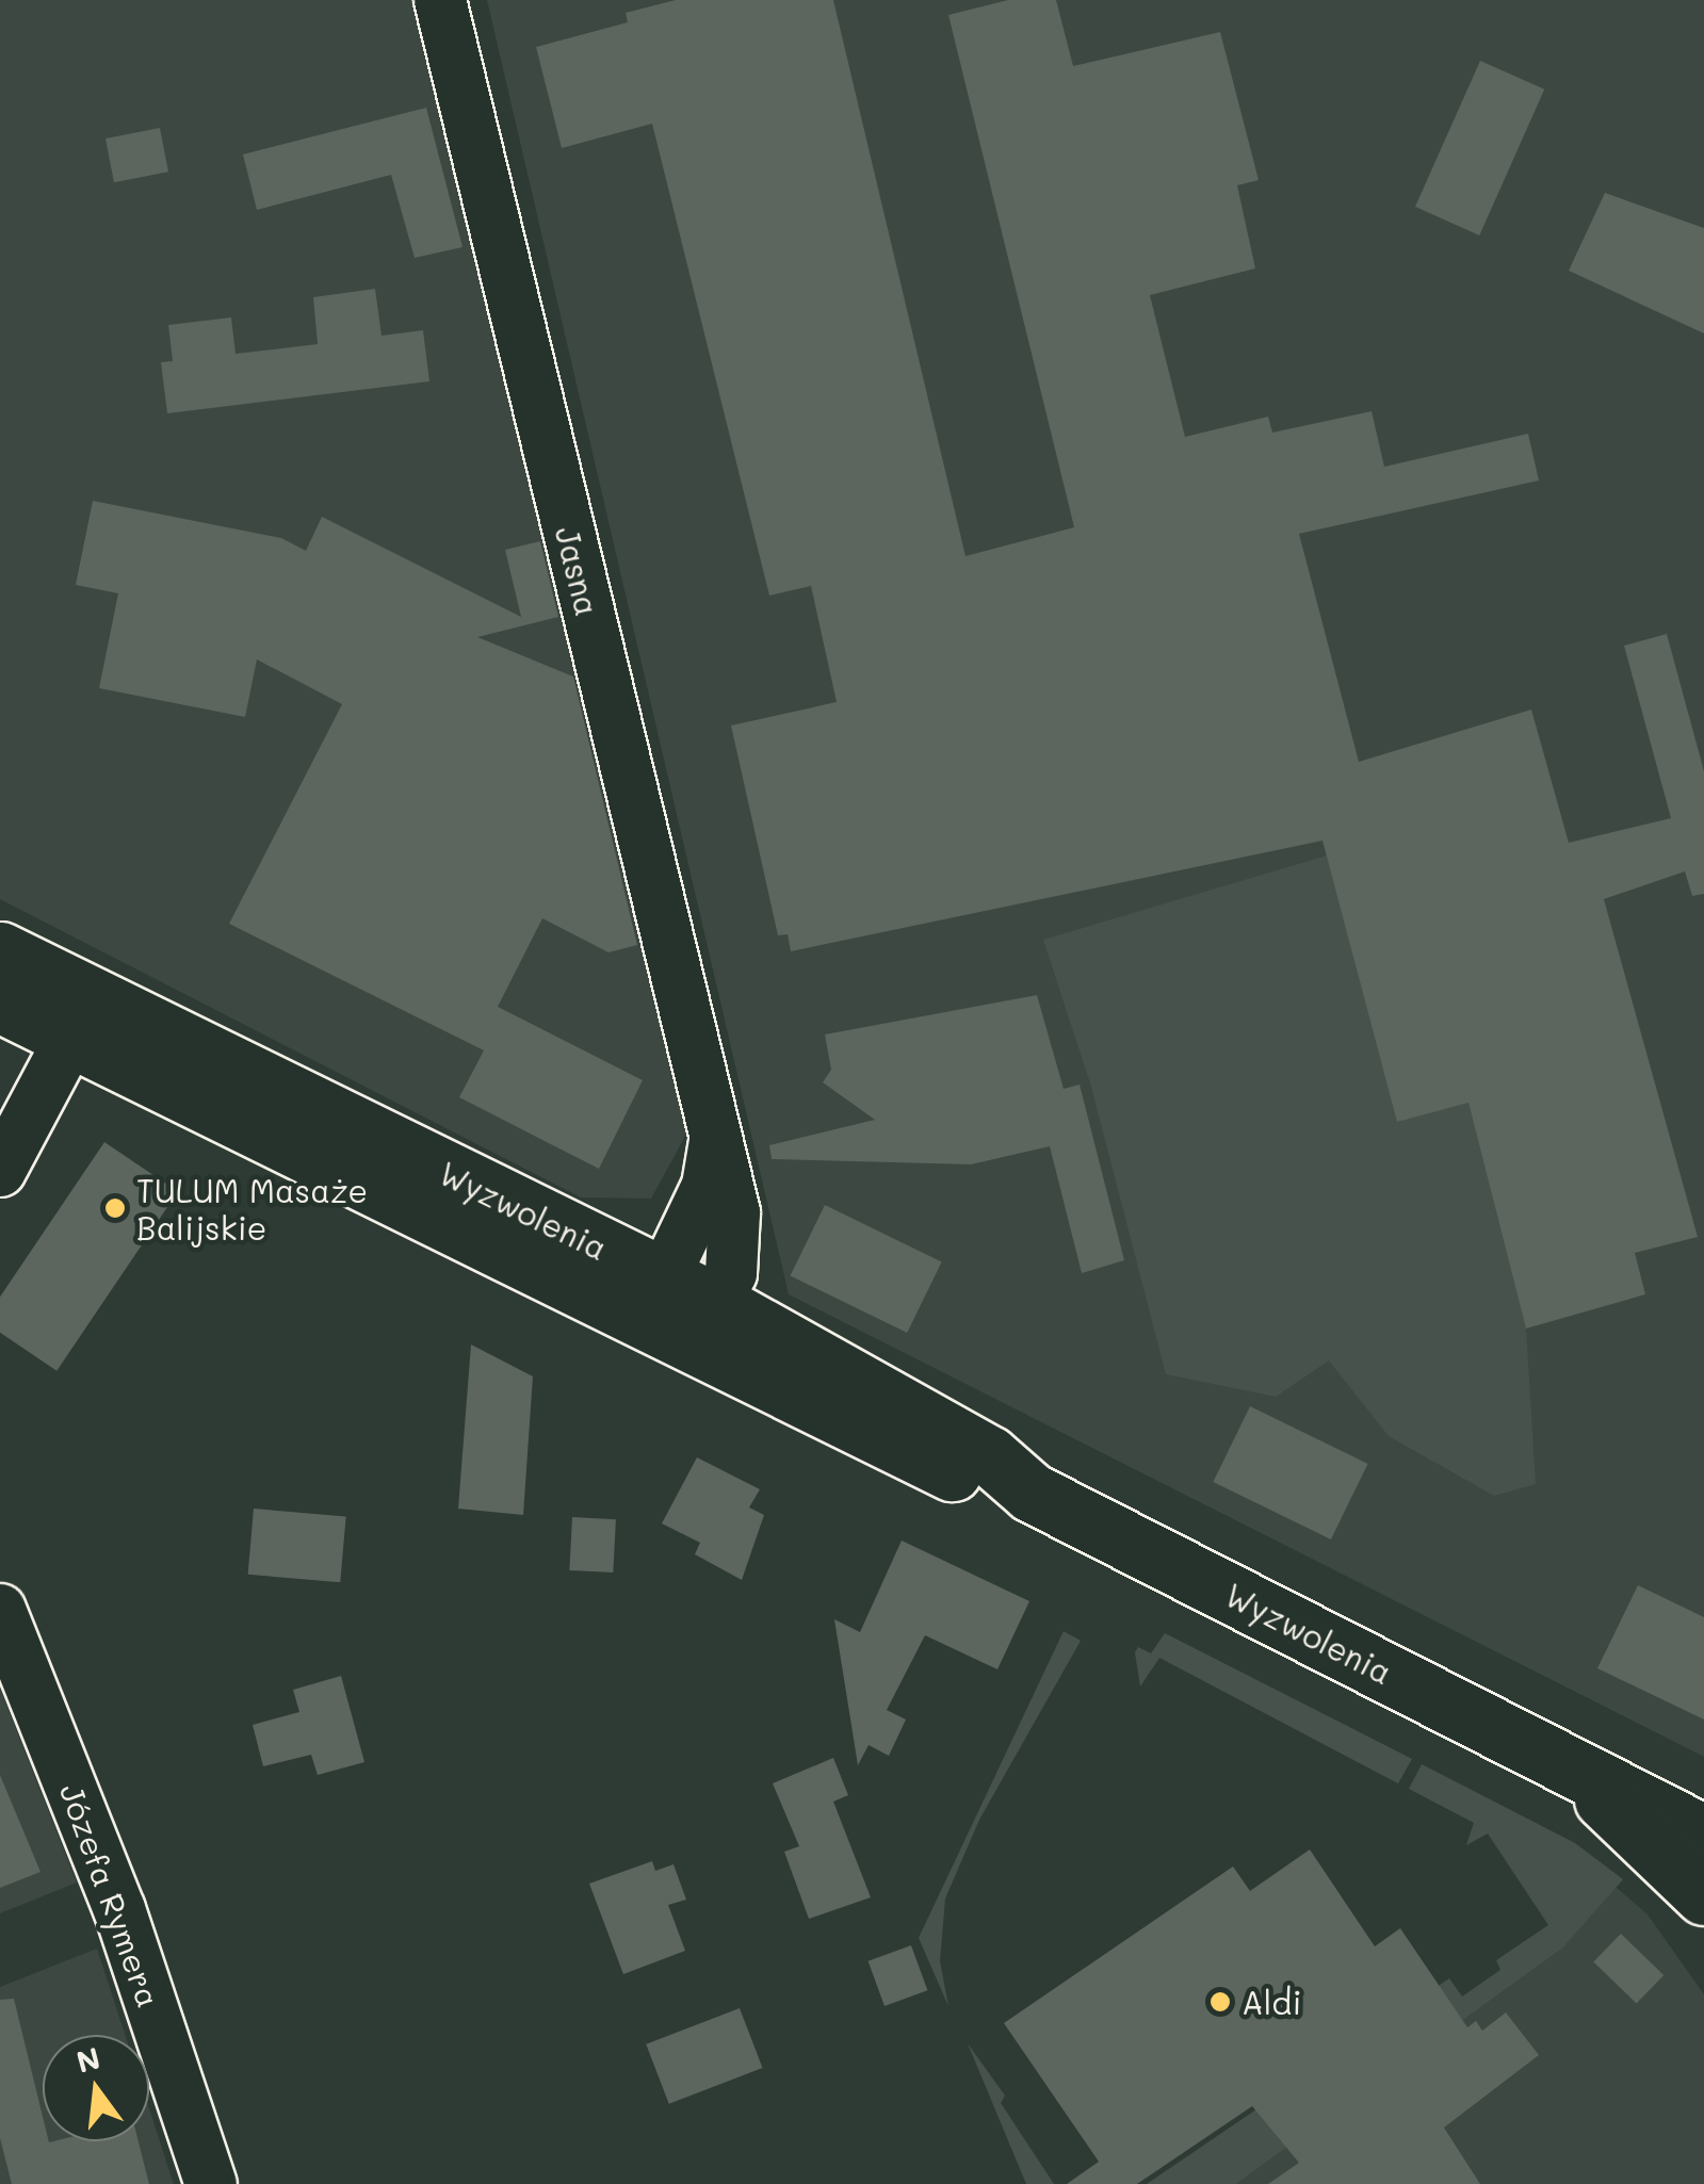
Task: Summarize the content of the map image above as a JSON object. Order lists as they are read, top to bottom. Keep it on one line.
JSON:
{"streets":{"street":["Jasna","Wyzwolenia","Józefa Rymera"]},"crossings":[["Jasna","Wyzwolenia"]],"places":["TULUM Masaże Balijskie","Aldi"],"north":"top"}
